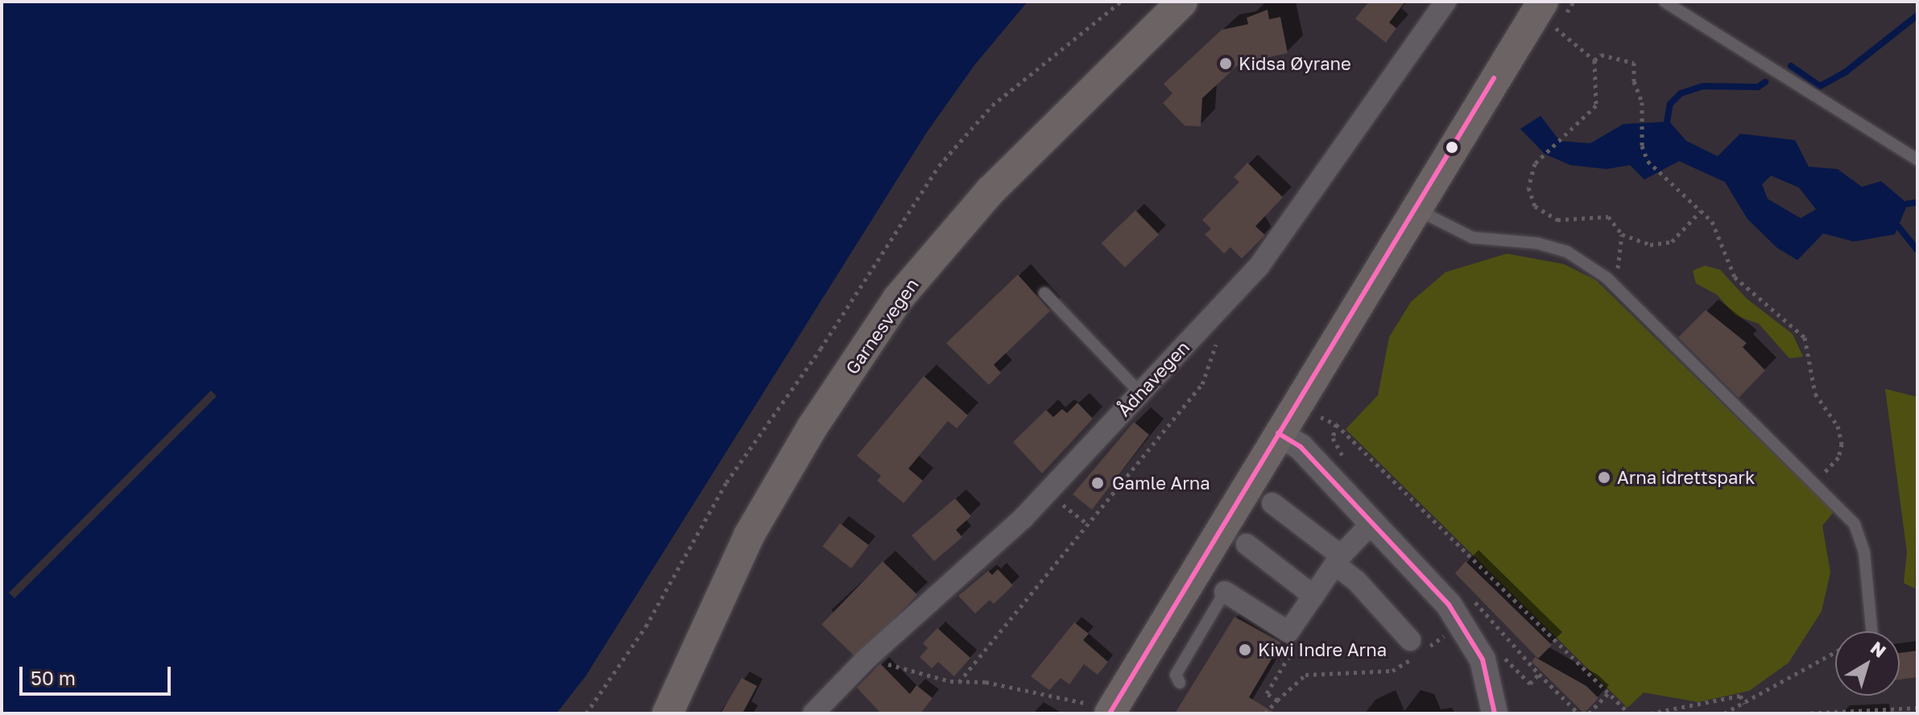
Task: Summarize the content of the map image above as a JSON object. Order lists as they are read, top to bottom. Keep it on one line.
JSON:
{"streets":{"main road":["Garnesvegen"],"street":["Ådnavegen"]},"places":["Kidsa Øyrane","Arna idrettspark","Gamle Arna","Kiwi Indre Arna"],"scale_bar":"50 m","north":"top right"}
